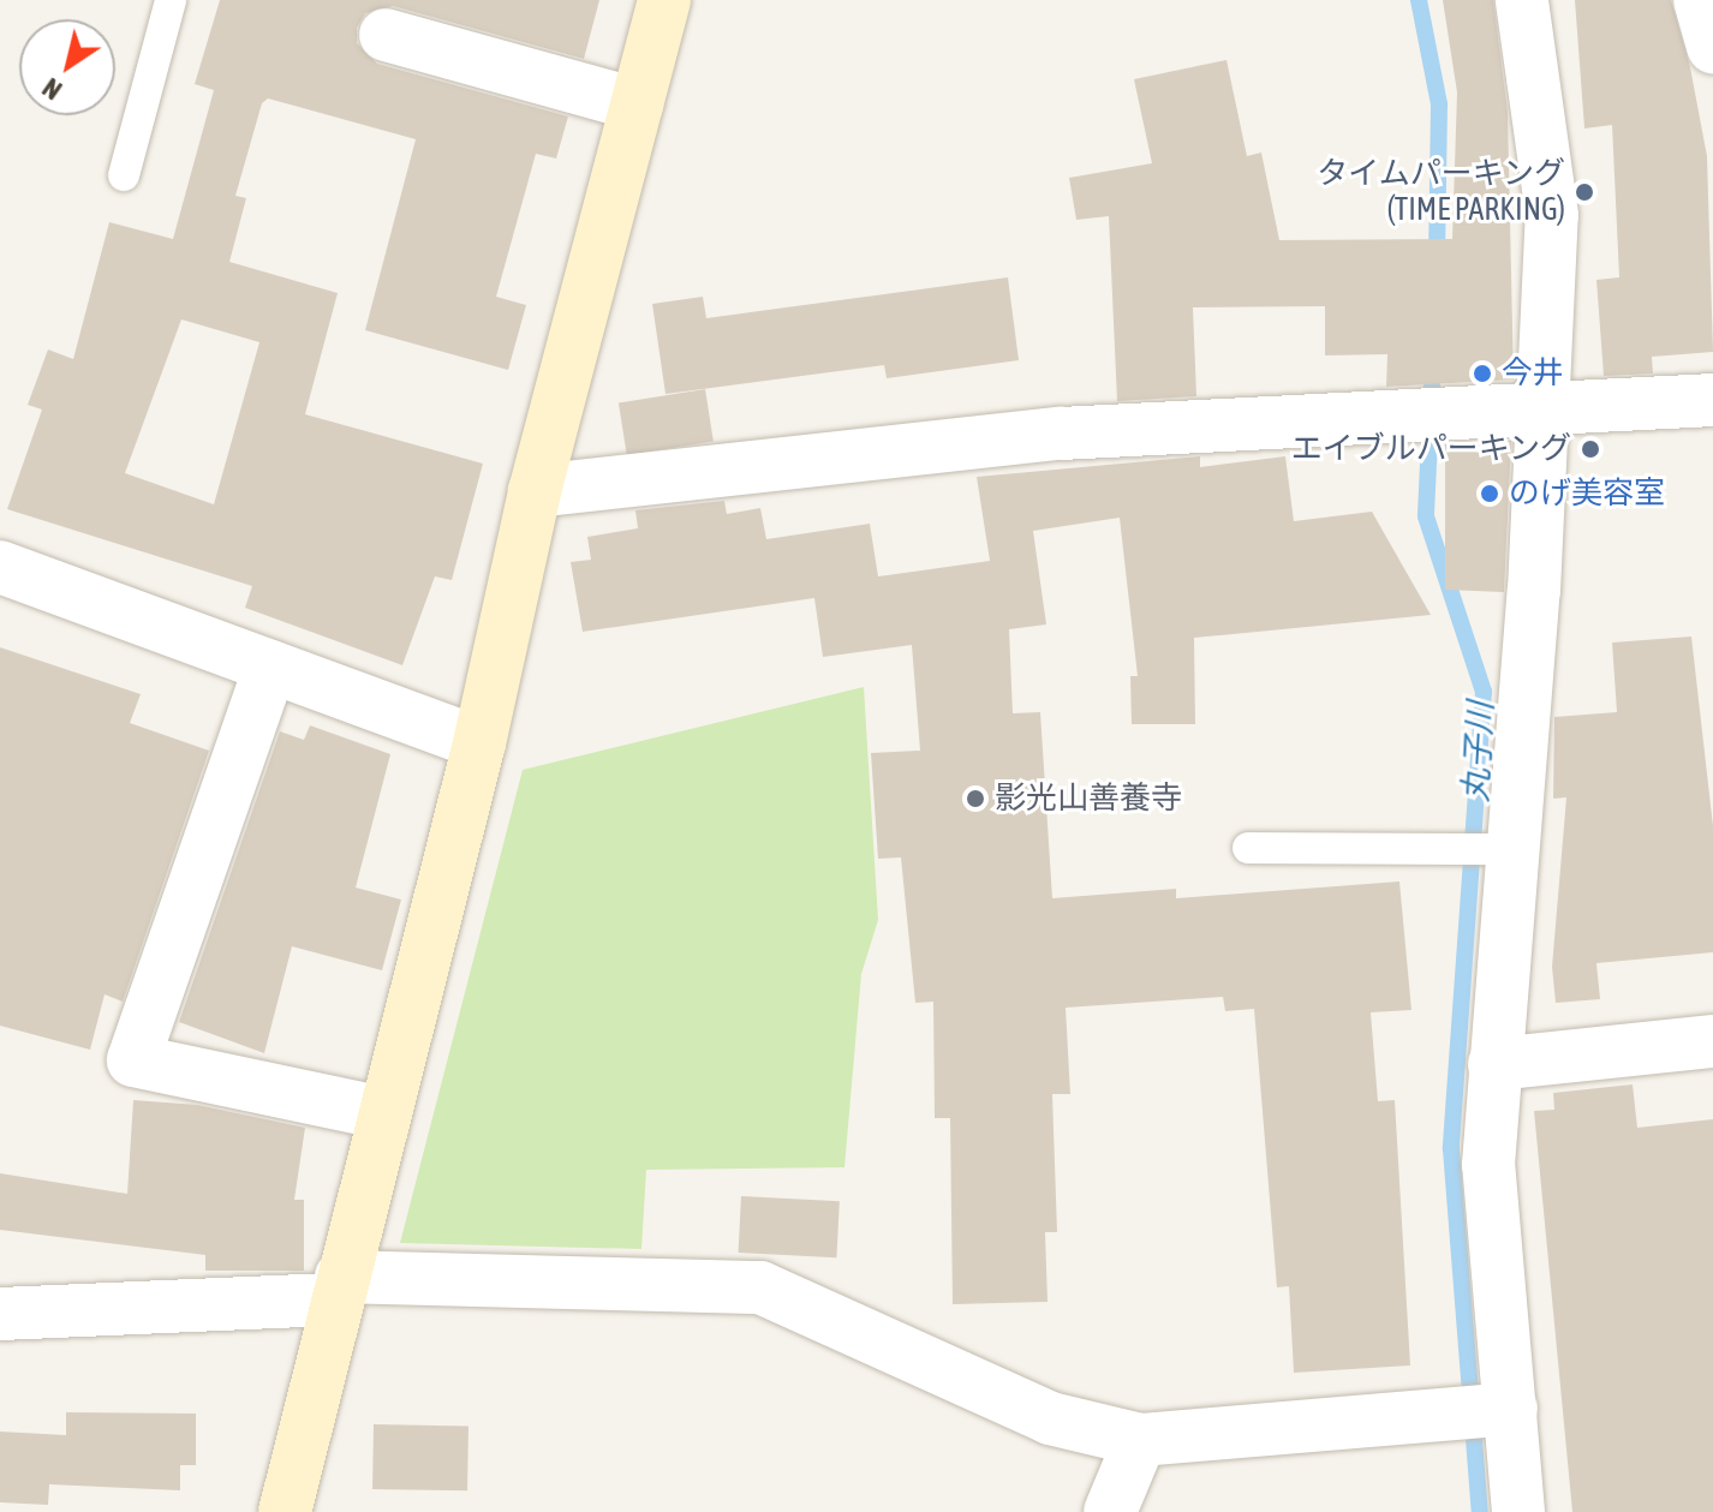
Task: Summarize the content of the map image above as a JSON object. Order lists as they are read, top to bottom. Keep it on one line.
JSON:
{"water":["丸子川"],"places":["タイムパーキング (TIME PARKING)","今井","エイブルパーキング","のげ美容室","影光山善養寺"],"north":"bottom left"}
